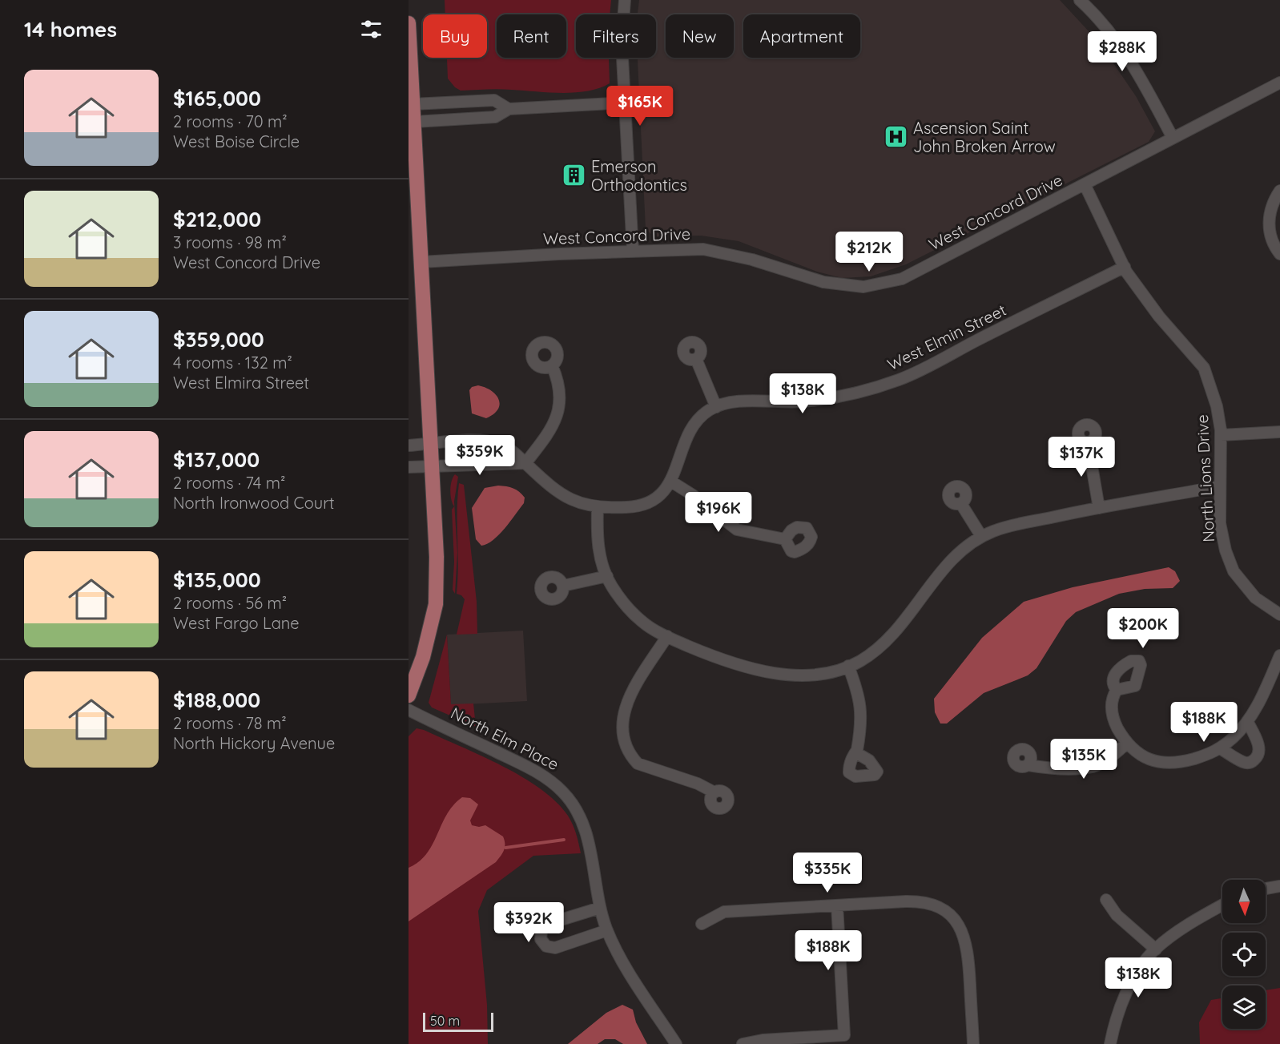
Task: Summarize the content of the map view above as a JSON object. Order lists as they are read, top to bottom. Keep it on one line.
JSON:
{"streets":{"street":["West Concord Drive","West Elmin Street","North Lions Drive","North Elm Place"]},"crossings":[["West Concord Drive","North Lions Drive"],["West Elmin Street","North Lions Drive"]],"places":{"hospital":["Ascension Saint John Broken Arrow"],"building":["Emerson Orthodontics"]},"scale_bar":"50 m","north":"bottom","page":{"heading":"14 homes","chip":["Buy","Rent","Filters","New","Apartment"],"price":["$288K","$165K","$212K","$138K","$359K","$137K","$196K","$200K","$188K","$135K","$335K","$392K","$188K","$138K"],"list":[{"name":"$165,000","note":"2 rooms · 70 m² · West Boise Circle"},{"name":"$212,000","note":"3 rooms · 98 m² · West Concord Drive"},{"name":"$359,000","note":"4 rooms · 132 m² · West Elmira Street"},{"name":"$137,000","note":"2 rooms · 74 m² · North Ironwood Court"},{"name":"$135,000","note":"2 rooms · 56 m² · West Fargo Lane"},{"name":"$188,000","note":"2 rooms · 78 m² · North Hickory Avenue"}],"scale":"50 m"}}
